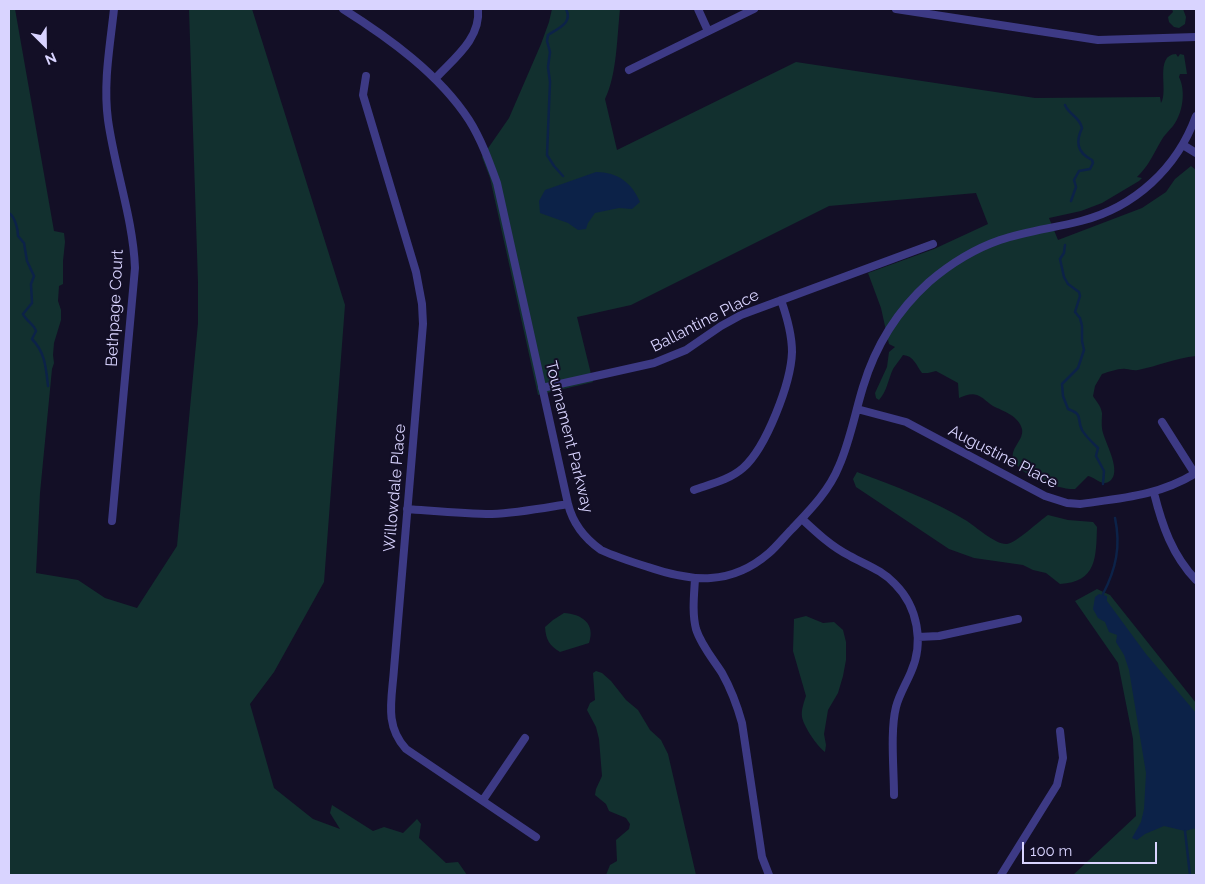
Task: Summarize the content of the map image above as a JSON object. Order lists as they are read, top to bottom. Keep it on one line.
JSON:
{"streets":{"street":["Bethpage Court","Ballantine Place","Tournament Parkway","Augustine Place","Willowdale Place"]},"crossings":[["Ballantine Place","Tournament Parkway"],["Tournament Parkway","Augustine Place"]],"scale_bar":"100 m","north":"bottom right"}
